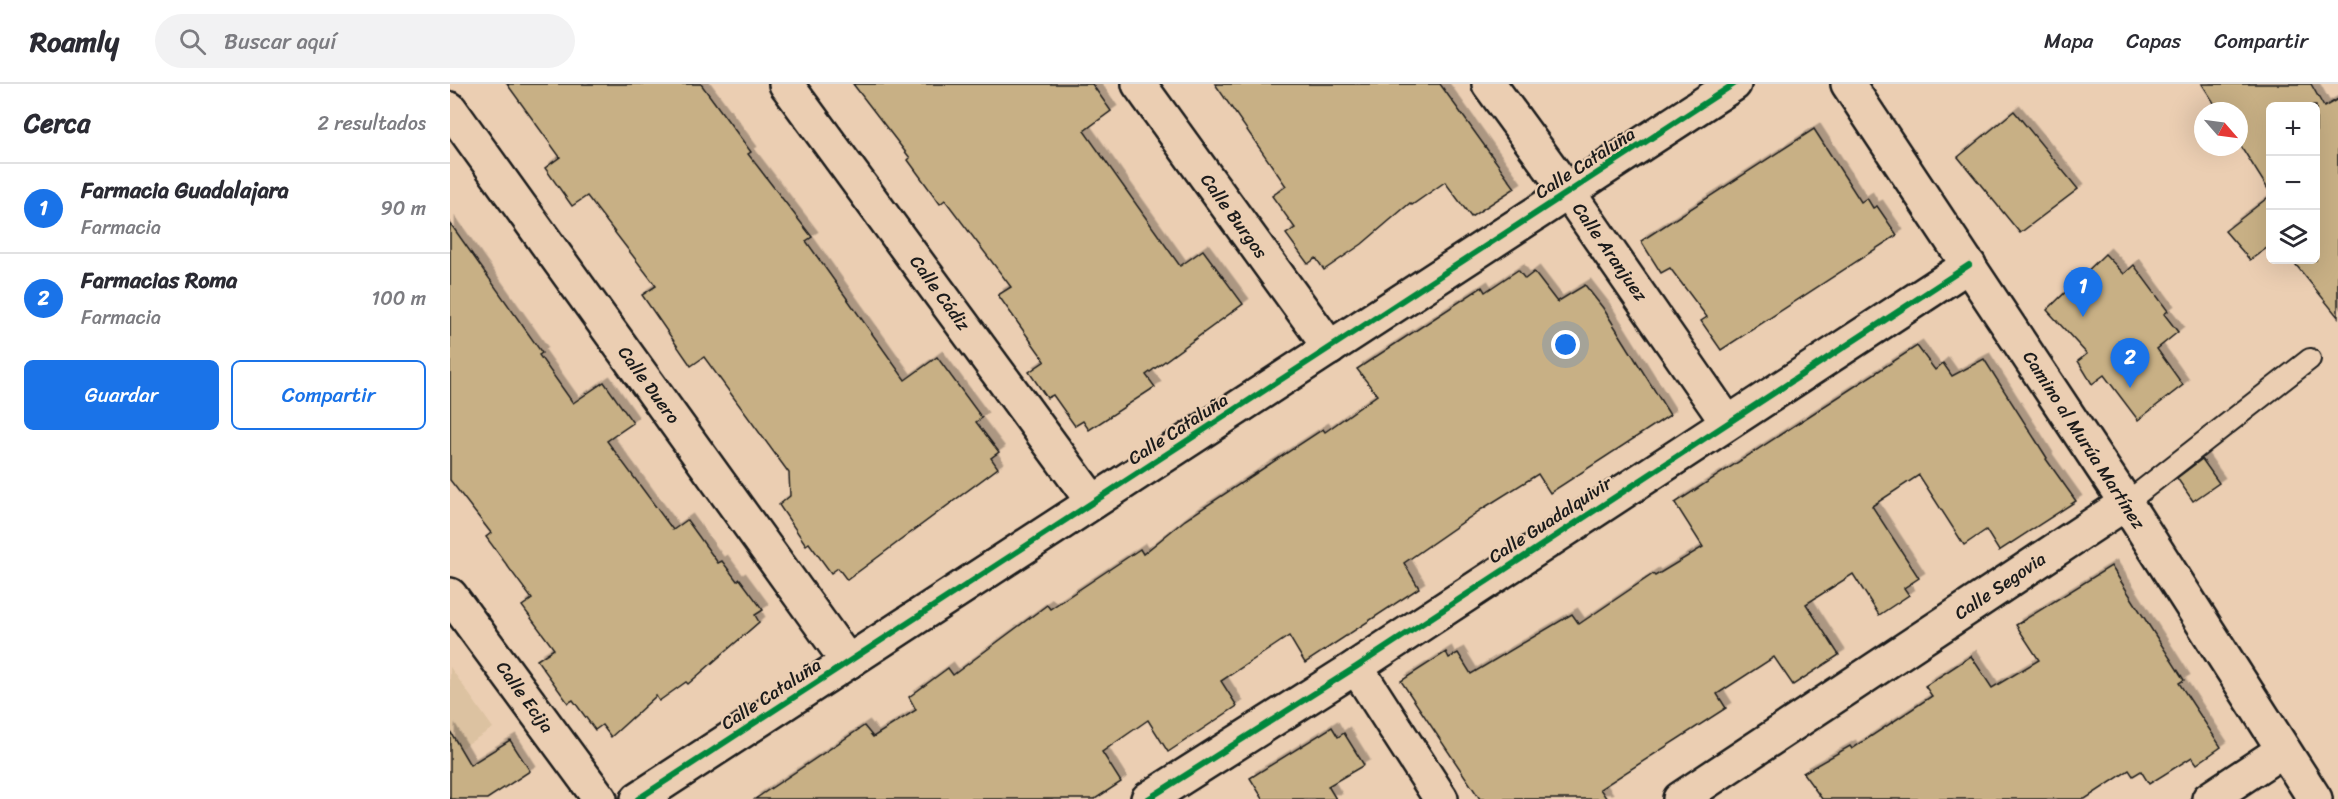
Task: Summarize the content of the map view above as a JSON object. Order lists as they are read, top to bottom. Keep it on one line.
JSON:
{"streets":{"street":["Calle Cataluña","Calle Burgos","Calle Aranjuez","Calle Cádiz","Calle Duero","Camino al Murúa Martínez","Calle Guadalquivir","Calle Segovia","Calle Ecija"]},"crossings":[["Calle Cataluña","Calle Burgos"],["Calle Cataluña","Calle Aranjuez"],["Calle Cataluña","Calle Cádiz"],["Calle Cataluña","Calle Duero"],["Calle Aranjuez","Calle Guadalquivir"],["Camino al Murúa Martínez","Calle Guadalquivir"],["Camino al Murúa Martínez","Calle Segovia"]],"north":"bottom right","page":{"header":"Roamly","search":"Buscar aquí","nav":["Mapa","Capas","Compartir"],"heading":["Cerca","2 resultados"],"map_buttons":["+","−"],"list":[{"mark":"1","name":"Farmacia Guadalajara","note":"Farmacia","value":"90 m"},{"mark":"2","name":"Farmacias Roma","note":"Farmacia","value":"100 m"}],"pins":["1","2"],"buttons":["Guardar","Compartir"]}}
